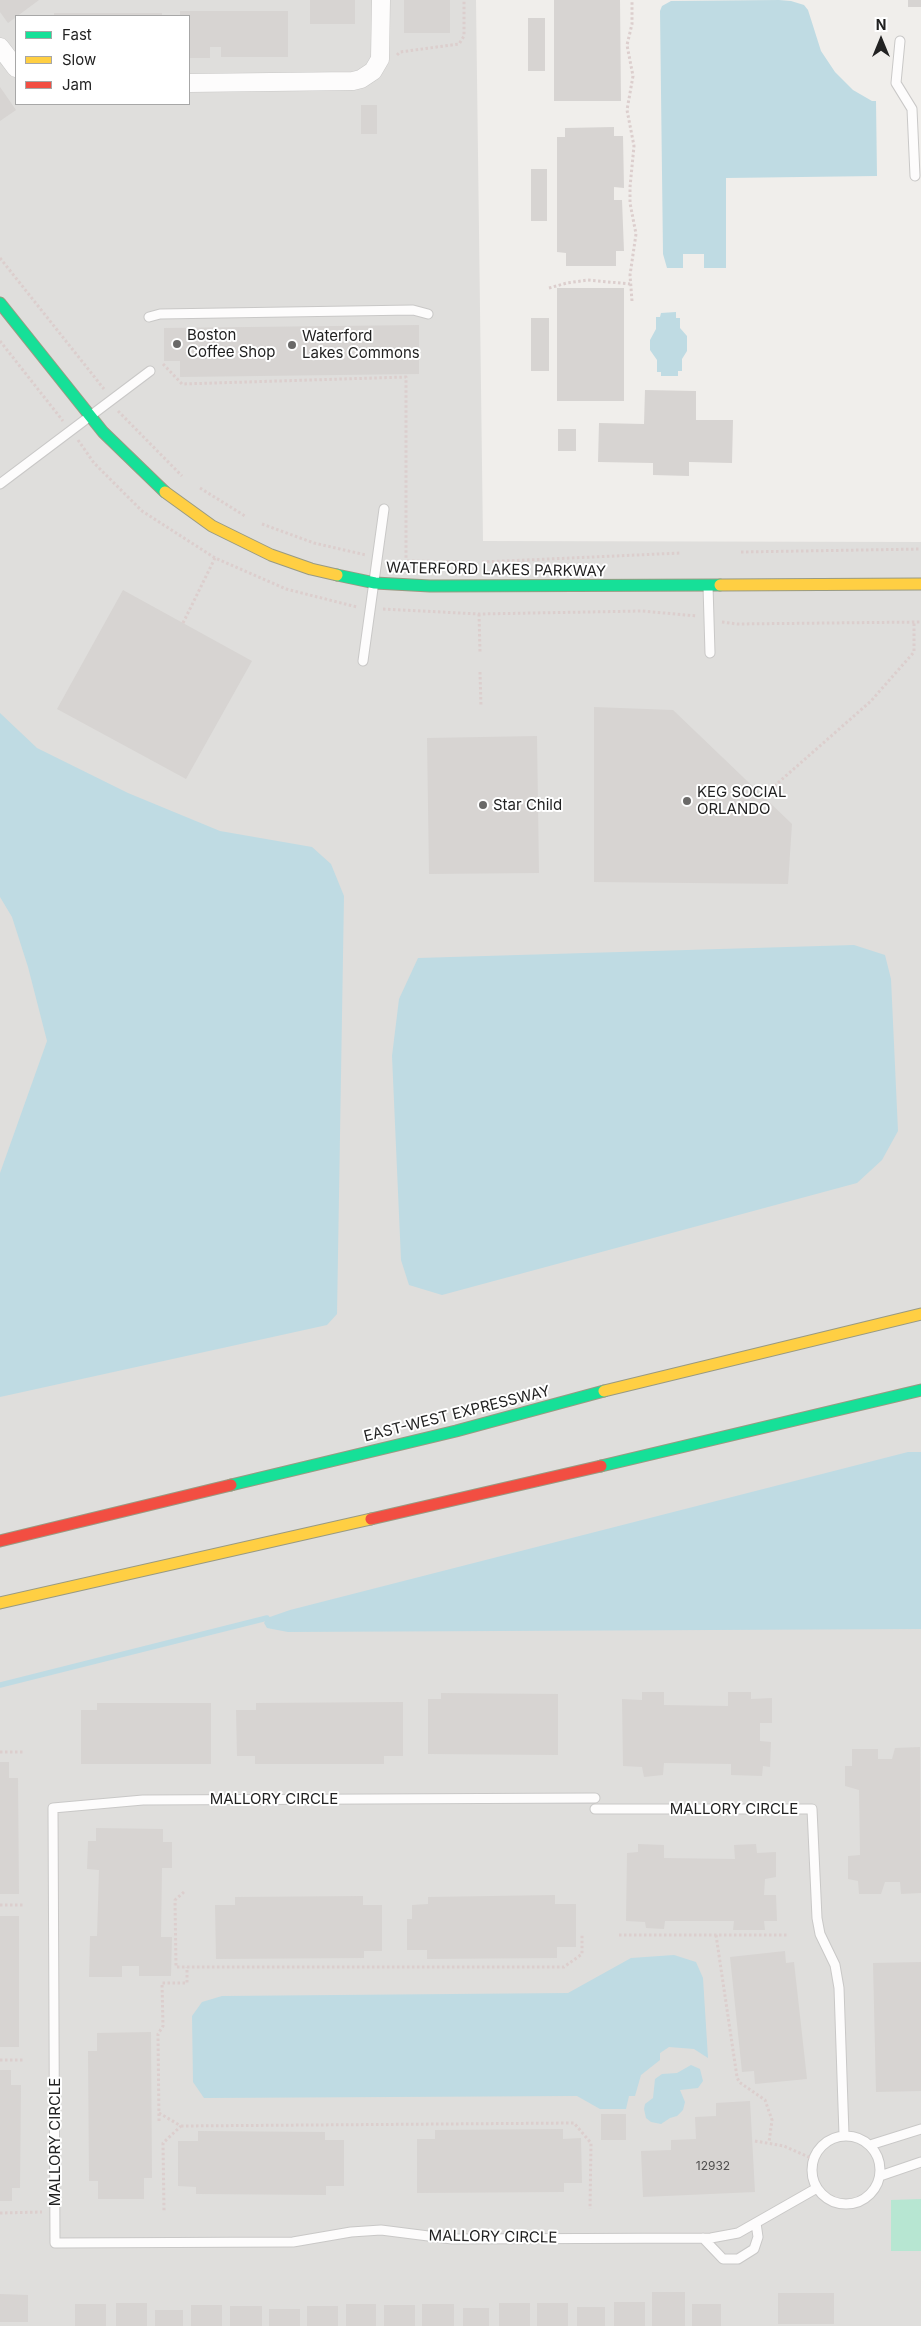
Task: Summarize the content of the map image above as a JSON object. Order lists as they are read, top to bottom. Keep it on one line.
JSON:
{"streets":{"main road":["WATERFORD LAKES PARKWAY","EAST-WEST EXPRESSWAY"],"lane":["MALLORY CIRCLE"]},"places":["Boston Coffee Shop","Waterford Lakes Commons","KEG SOCIAL ORLANDO","Star Child"],"house_numbers":["12932"],"legend":["Fast","Slow","Jam"],"north":"top"}
